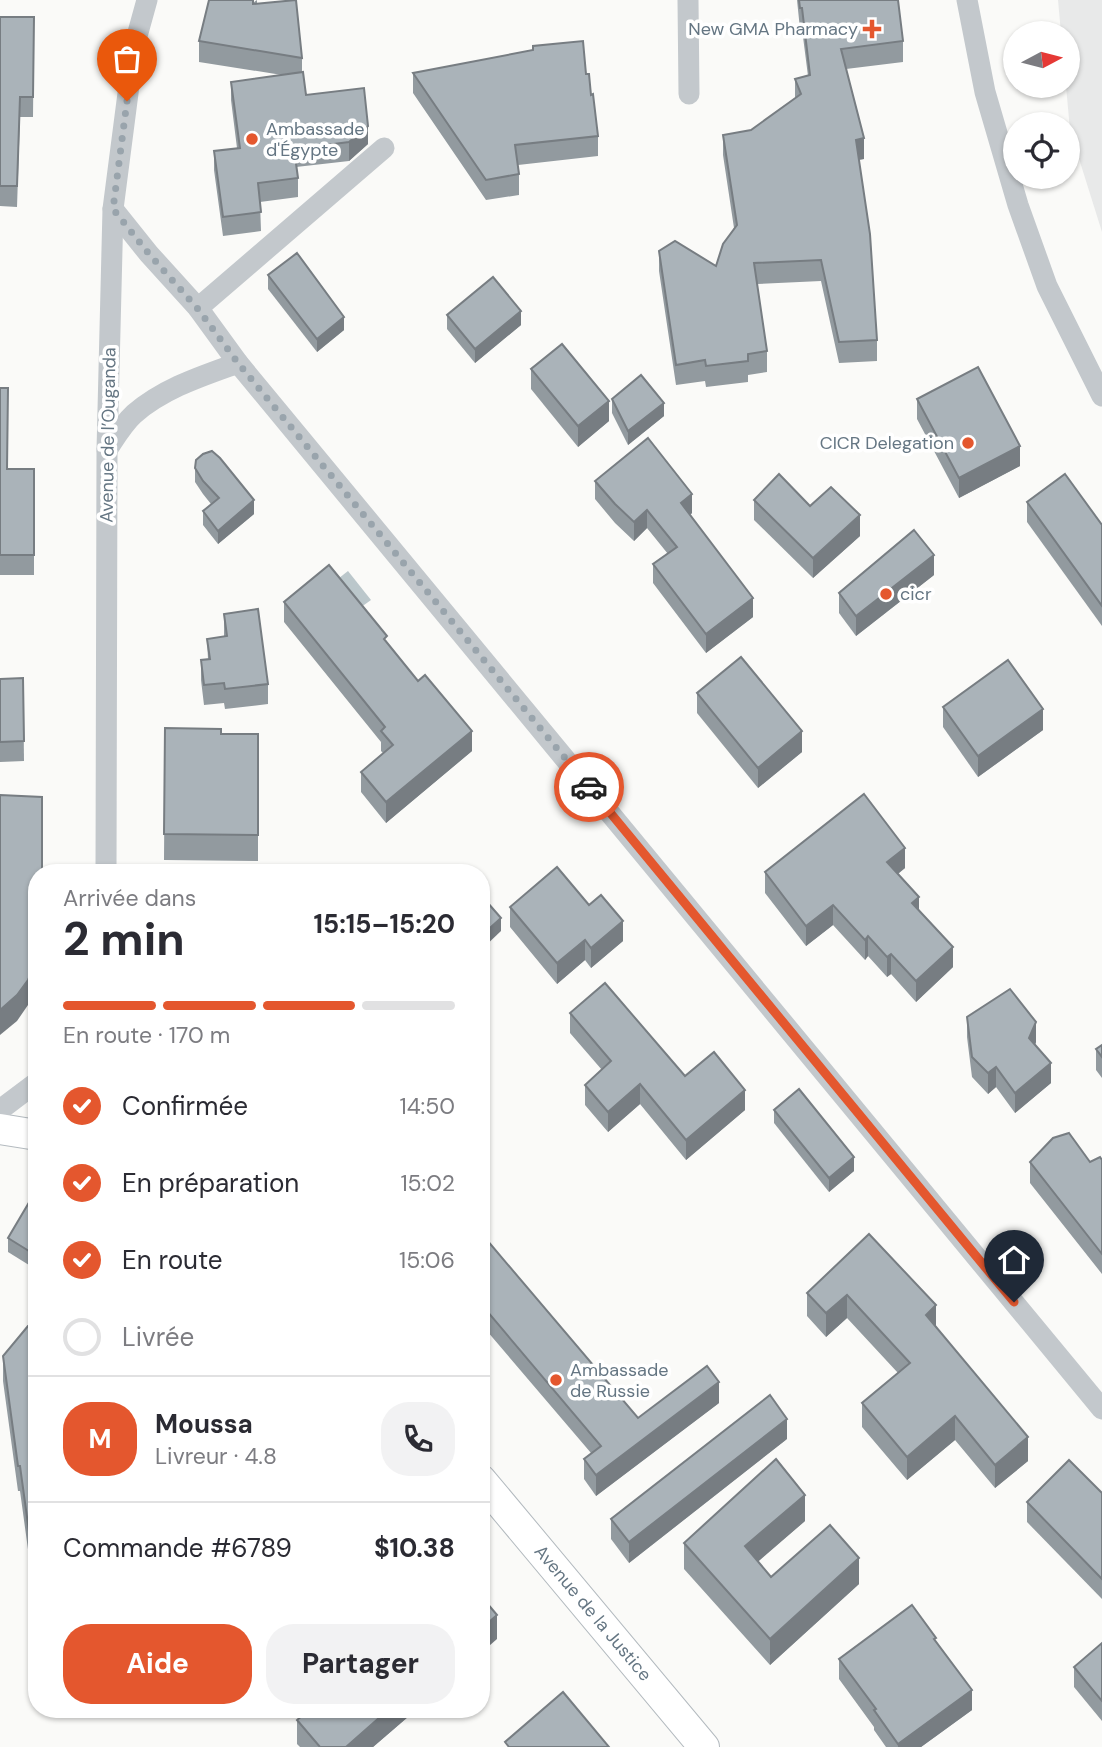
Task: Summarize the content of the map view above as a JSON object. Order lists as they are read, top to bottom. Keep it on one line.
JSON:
{"streets":{"main road":["Avenue de la Justice"],"street":["Avenue de l’Ouganda"]},"places":{"health":["New GMA Pharmacy"],"other":["Ambassade d'Égypte","CICR Delegation","cicr","Ambassade de Russie"]},"north":"right","page":{"heading":["2 min","Arrivée dans","15:15–15:20"],"panel":["Moussa","Livreur · 4.8","Commande #6789","$10.38"],"bar":"En route · 170 m","list":[["Confirmée","14:50"],["En préparation","15:02"],["En route","15:06"],"Livrée"],"round":"M","buttons":["Aide","Partager"]}}
